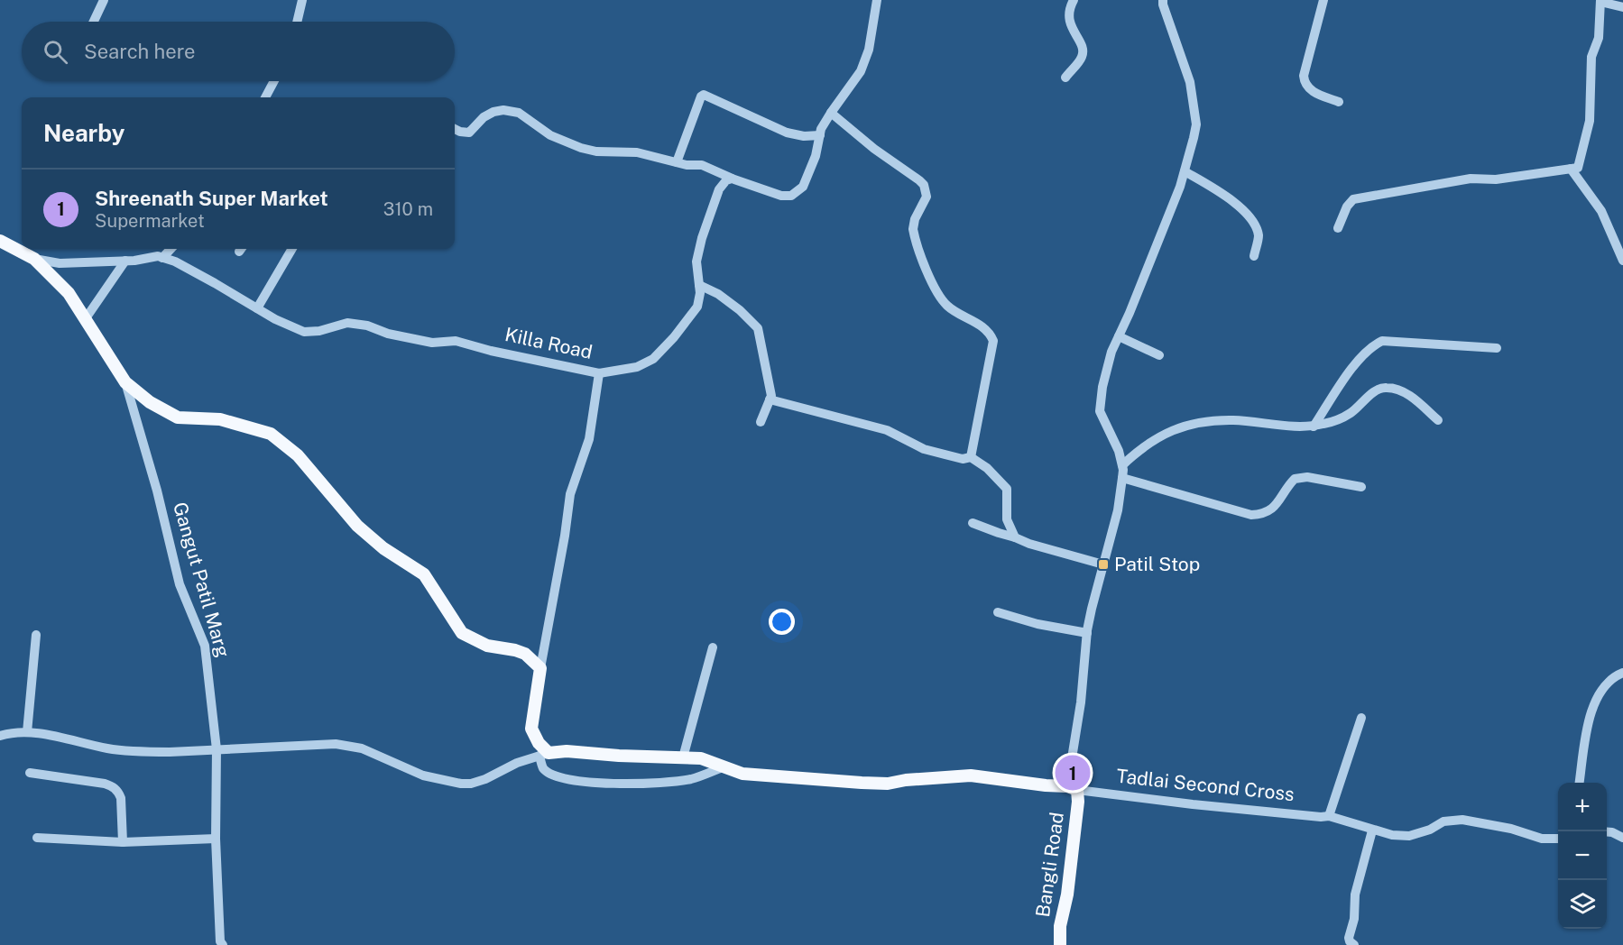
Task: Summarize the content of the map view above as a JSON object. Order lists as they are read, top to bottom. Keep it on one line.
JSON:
{"streets":{"main road":["Killa Road","Gangut Patil Marg","Tadlai Second Cross","Bangli Road"]},"crossings":[["Killa Road","Gangut Patil Marg"],["Gangut Patil Marg","Tadlai Second Cross"],["Tadlai Second Cross","Bangli Road"]],"places":{"transit":["Patil Stop"]},"page":{"search":"Search here","heading":"Nearby","list":[{"mark":"1","name":"Shreenath Super Market","note":"Supermarket","value":"310 m"}],"pins":"1","map_buttons":["+","−"]}}
